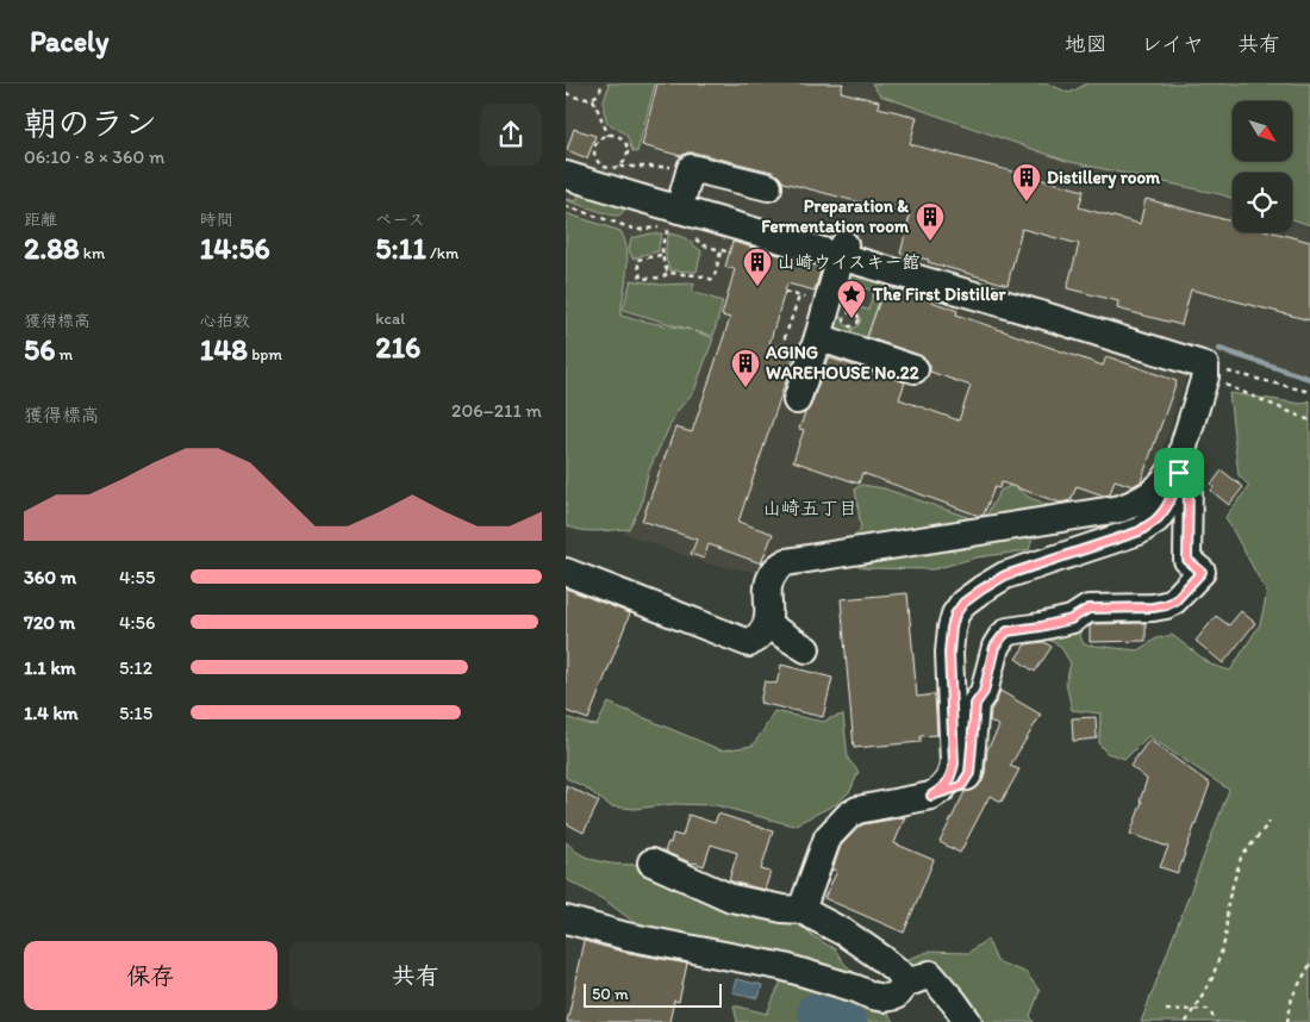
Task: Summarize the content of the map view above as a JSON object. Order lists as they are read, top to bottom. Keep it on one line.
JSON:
{"districts":["山崎五丁目"],"places":{"building":["Distillery room","Preparation & Fermentation room","山崎ウイスキー館","AGING WAREHOUSE No.22"],"place":["The First Distiller"]},"scale_bar":"50 m","north":"bottom right","page":{"header":"Pacely","nav":["地図","レイヤ","共有"],"heading":["朝のラン","06:10 · 8 × 360 m"],"stats":[["距離","2.88 km"],["時間","14:56"],["ペース","5:11 /km"],["獲得標高","56 m"],["心拍数","148 bpm"],["kcal","216"]],"chart":["獲得標高","206–211 m"],"list":[{"name":"360 m","note":"4:55"},{"name":"720 m","note":"4:56"},{"name":"1.1 km","note":"5:12"},{"name":"1.4 km","note":"5:15"}],"buttons":["保存","共有"],"scale":"50 m"}}
